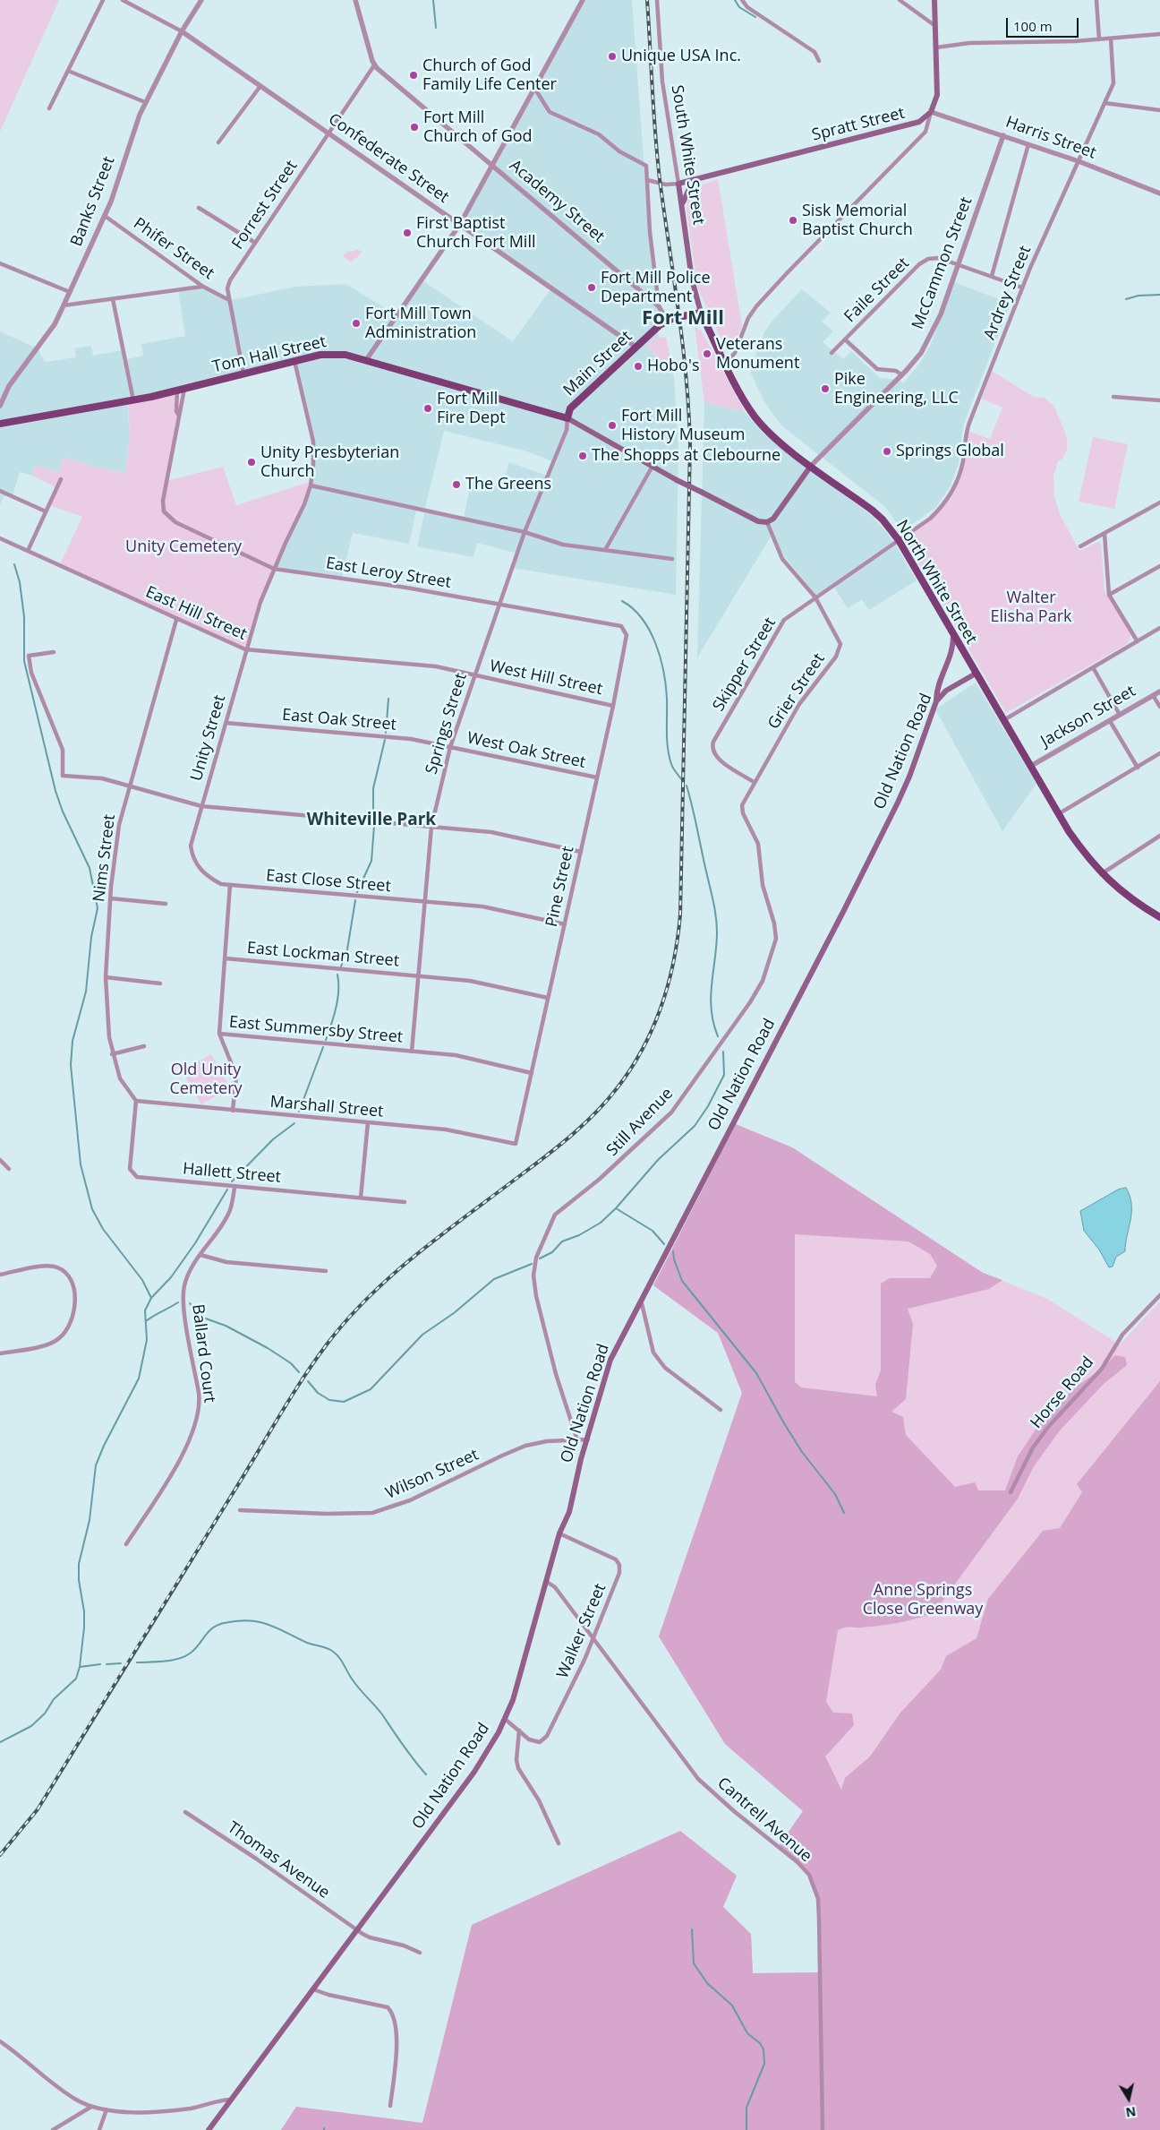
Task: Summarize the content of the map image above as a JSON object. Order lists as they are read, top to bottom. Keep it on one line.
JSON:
{"streets":{"main road":["Spratt Street","South White Street","Tom Hall Street","Main Street","North White Street","Old Nation Road"],"street":["Harris Street","Confederate Street","Banks Street","Academy Street","Forrest Street","Phifer Street","McCammon Street","Faile Street","Ardrey Street","East Leroy Street","East Hill Street","Skipper Street","West Hill Street","Grier Street","Jackson Street","East Oak Street","Springs Street","Unity Street","West Oak Street","Nims Street","East Close Street","Pine Street","East Lockman Street","East Summersby Street","Marshall Street","Still Avenue","Hallett Street","Ballard Court","Horse Road","Wilson Street","Walker Street","Cantrell Avenue","Thomas Avenue"]},"crossings":[["Spratt Street","Harris Street"],["Spratt Street","South White Street"],["Harris Street","McCammon Street"],["Harris Street","Ardrey Street"],["South White Street","Main Street"],["South White Street","North White Street"],["Confederate Street","Banks Street"],["Confederate Street","Forrest Street"],["Confederate Street","Main Street"],["Banks Street","Phifer Street"],["Academy Street","Forrest Street"],["Academy Street","Main Street"],["Forrest Street","Phifer Street"],["Forrest Street","Tom Hall Street"],["McCammon Street","Faile Street"],["McCammon Street","North White Street"],["Faile Street","Ardrey Street"],["Ardrey Street","North White Street"],["Ardrey Street","Skipper Street"],["Tom Hall Street","Main Street"],["Tom Hall Street","Springs Street"],["Tom Hall Street","Unity Street"],["Main Street","North White Street"],["Main Street","Springs Street"],["East Leroy Street","Springs Street"],["East Leroy Street","Unity Street"],["East Leroy Street","Pine Street"],["North White Street","Skipper Street"],["North White Street","Jackson Street"],["North White Street","Old Nation Road"],["East Hill Street","West Hill Street"],["East Hill Street","Springs Street"],["East Hill Street","Unity Street"],["East Hill Street","Nims Street"],["Skipper Street","Grier Street"],["Skipper Street","Still Avenue"],["West Hill Street","Springs Street"],["West Hill Street","Pine Street"],["Grier Street","Still Avenue"],["East Oak Street","Springs Street"],["East Oak Street","Unity Street"],["East Oak Street","West Oak Street"],["Springs Street","West Oak Street"],["Springs Street","East Close Street"],["Springs Street","East Lockman Street"],["Springs Street","East Summersby Street"],["Unity Street","East Close Street"],["West Oak Street","Pine Street"],["Old Nation Road","Walker Street"],["Old Nation Road","Cantrell Avenue"],["Old Nation Road","Thomas Avenue"],["Nims Street","Marshall Street"],["Nims Street","Hallett Street"],["East Close Street","Pine Street"],["Pine Street","East Lockman Street"],["Pine Street","East Summersby Street"],["Pine Street","Marshall Street"],["Marshall Street","Hallett Street"],["Still Avenue","Wilson Street"],["Hallett Street","Ballard Court"],["Walker Street","Cantrell Avenue"]],"districts":["Fort Mill","Whiteville Park"],"parks":["Unity Cemetery","Walter Elisha Park","Old Unity Cemetery","Anne Springs Close Greenway"],"places":["Unique USA Inc.","Church of God Family Life Center","Fort Mill Church of God","Sisk Memorial Baptist Church","First Baptist Church Fort Mill","Fort Mill Police Department","Fort Mill Town Administration","Veterans Monument","Hobo's","Pike Engineering, LLC","Fort Mill Fire Dept","Fort Mill History Museum","Springs Global","The Shopps at Clebourne","Unity Presbyterian Church","The Greens"],"scale_bar":"100 m","north":"bottom"}
